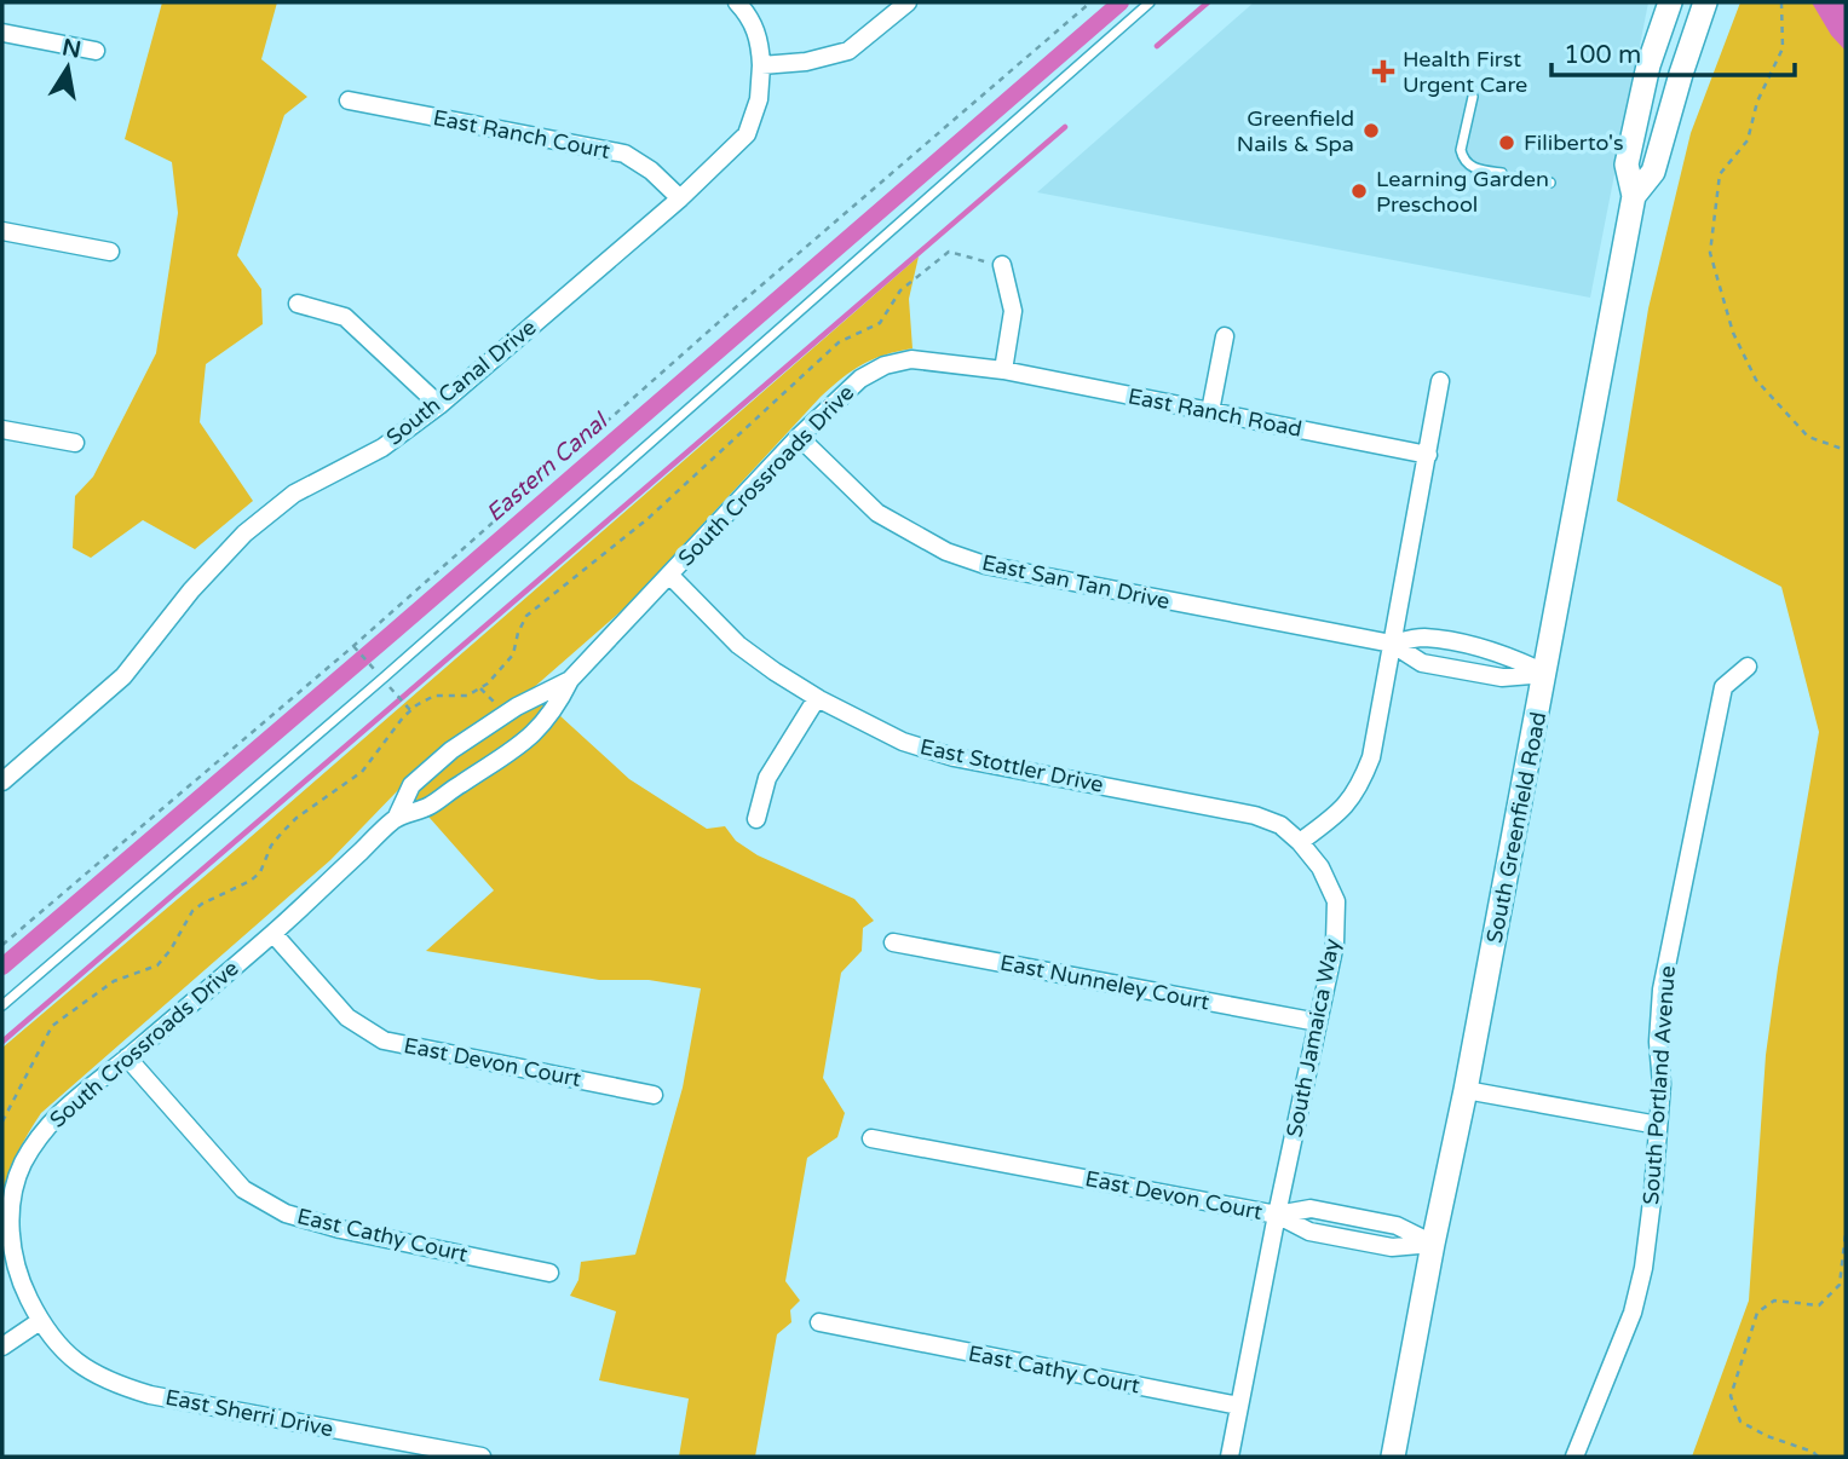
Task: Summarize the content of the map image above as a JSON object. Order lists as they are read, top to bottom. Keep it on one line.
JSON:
{"streets":{"main road":["South Greenfield Road"],"street":["East Ranch Court","South Canal Drive","East Ranch Road","South Crossroads Drive","East San Tan Drive","East Stottler Drive","East Nunneley Court","South Jamaica Way","East Devon Court","South Portland Avenue","East Cathy Court","East Sherri Drive"]},"crossings":[["East Ranch Court","South Canal Drive"],["East Ranch Road","South Crossroads Drive"],["South Crossroads Drive","East San Tan Drive"],["South Crossroads Drive","East Stottler Drive"],["South Crossroads Drive","East Devon Court"],["South Crossroads Drive","East Cathy Court"],["South Crossroads Drive","East Sherri Drive"],["East San Tan Drive","South Greenfield Road"],["East Stottler Drive","South Jamaica Way"],["South Greenfield Road","East Devon Court"],["East Nunneley Court","South Jamaica Way"],["South Jamaica Way","East Devon Court"],["South Jamaica Way","East Cathy Court"]],"water":["Eastern Canal"],"places":{"health":["Health First Urgent Care"],"other":["Greenfield Nails & Spa","Filiberto's","Learning Garden Preschool"]},"scale_bar":"100 m","north":"top"}
